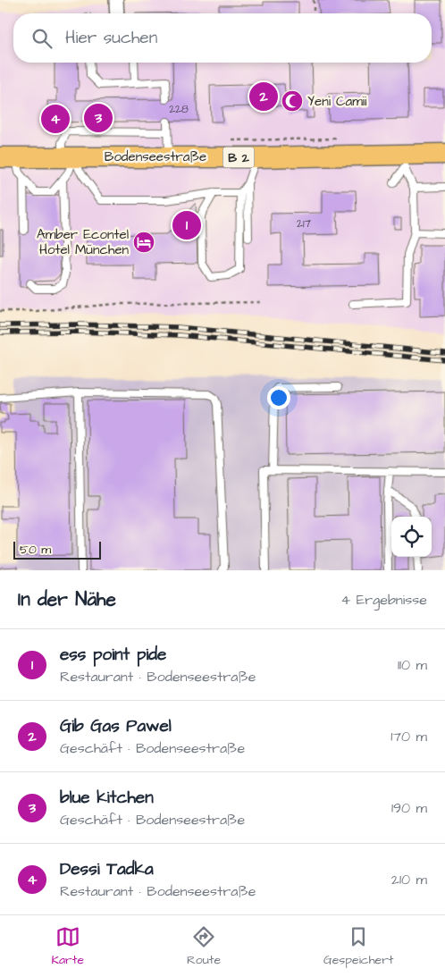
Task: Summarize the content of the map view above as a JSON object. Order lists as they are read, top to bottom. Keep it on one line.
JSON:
{"streets":{"main road":["Bodenseestraße","B 2"]},"places":{"mosque":["Yeni Camii"],"hotel":["Amber Econtel Hotel München"]},"house_numbers":["228","217"],"scale_bar":"50 m","page":{"search":"Hier suchen","pins":["2","3","4","1"],"scale":"50 m","heading":["In der Nähe","4 Ergebnisse"],"list":[{"mark":"1","name":"ess point pide","note":"Restaurant · Bodenseestraße","value":"110 m"},{"mark":"2","name":"Gib Gas Pawel","note":"Geschäft · Bodenseestraße","value":"170 m"},{"mark":"3","name":"blue kitchen","note":"Geschäft · Bodenseestraße","value":"190 m"},{"mark":"4","name":"Dessi Tadka","note":"Restaurant · Bodenseestraße","value":"210 m"}],"nav":["Karte","Route","Gespeichert"]}}
